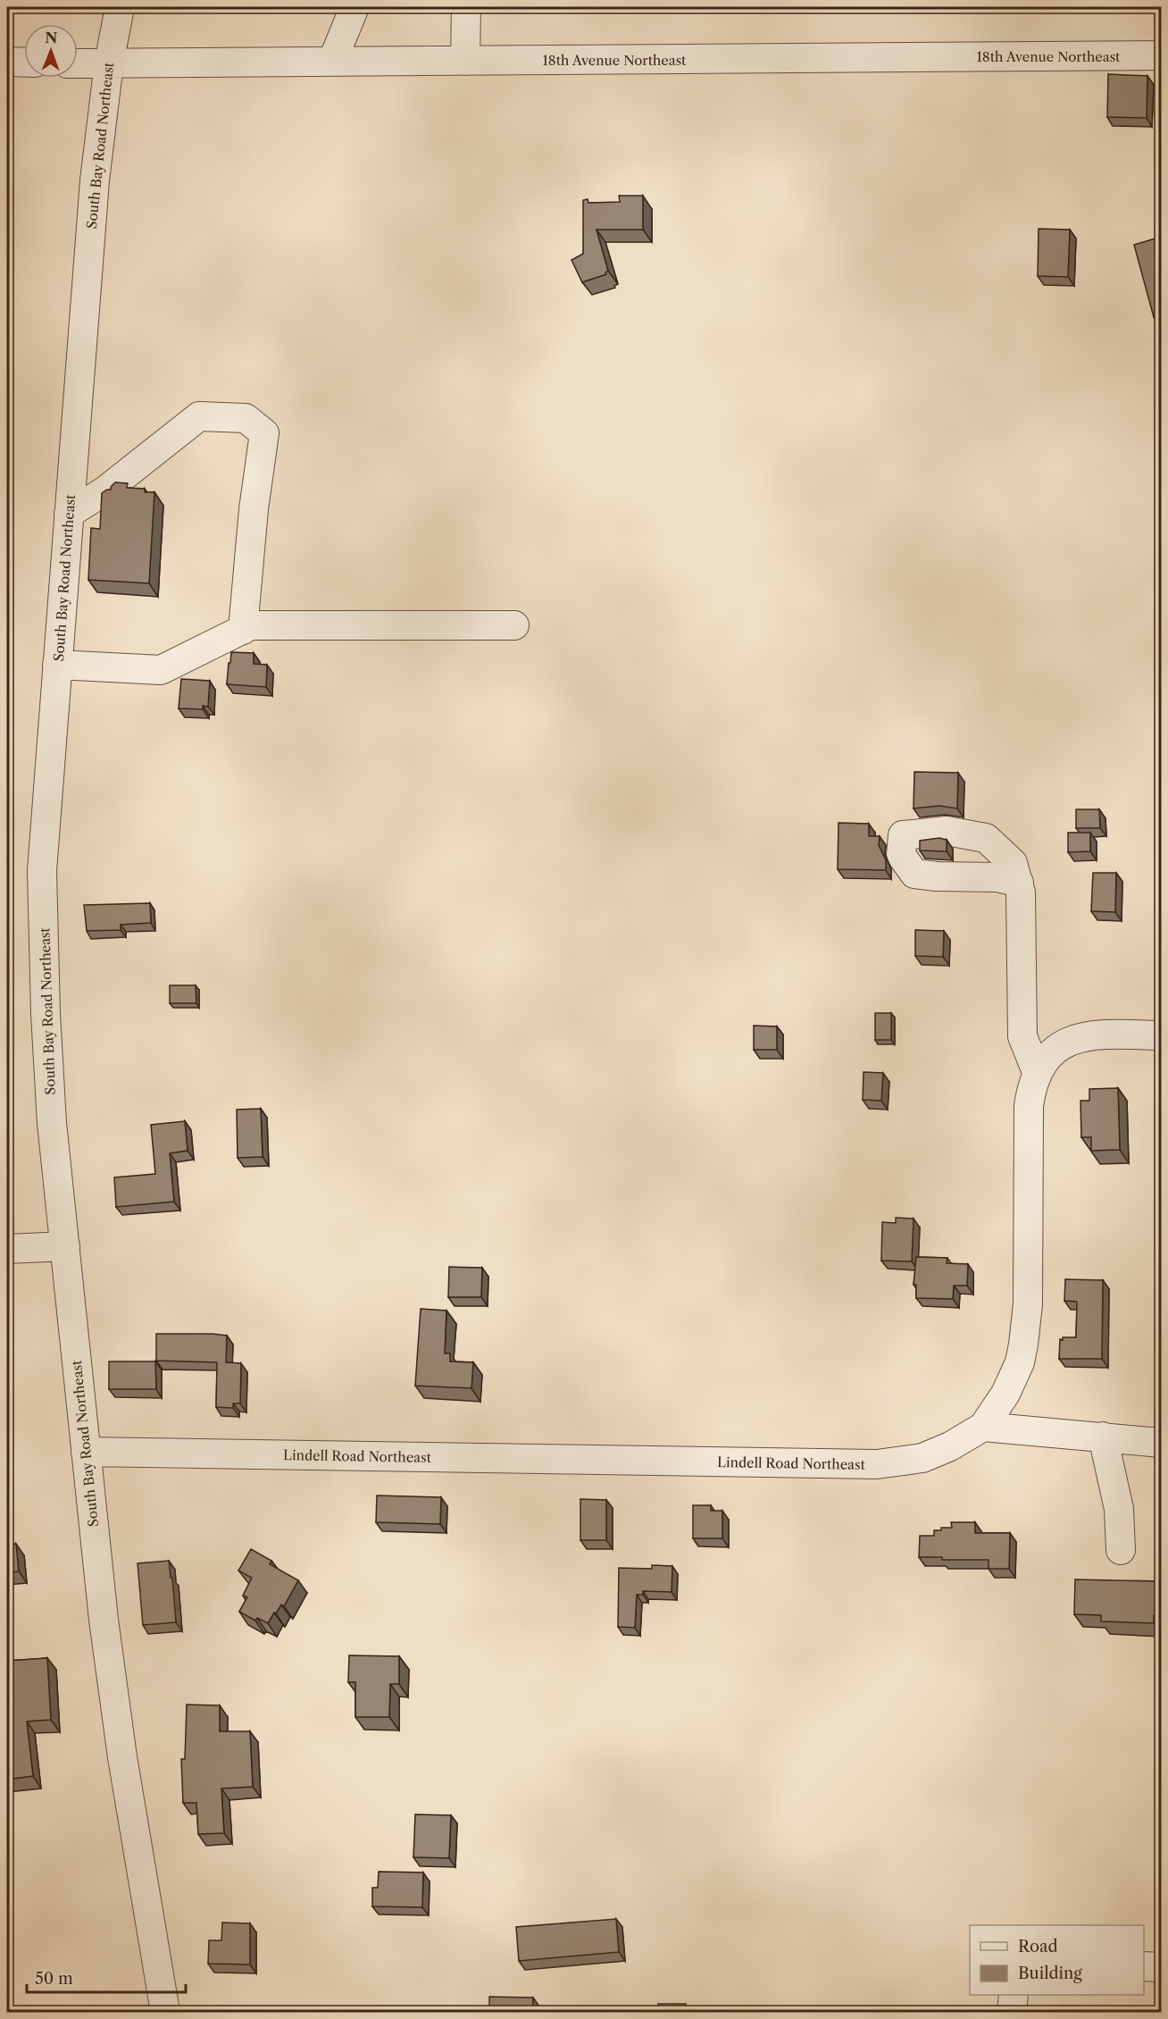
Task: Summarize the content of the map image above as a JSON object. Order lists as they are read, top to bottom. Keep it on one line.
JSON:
{"streets":{"street":["18th Avenue Northeast","South Bay Road Northeast","Lindell Road Northeast"]},"crossings":[["18th Avenue Northeast","South Bay Road Northeast"],["South Bay Road Northeast","Lindell Road Northeast"]],"legend":["Road","Building"],"scale_bar":"50 m","north":"top"}
